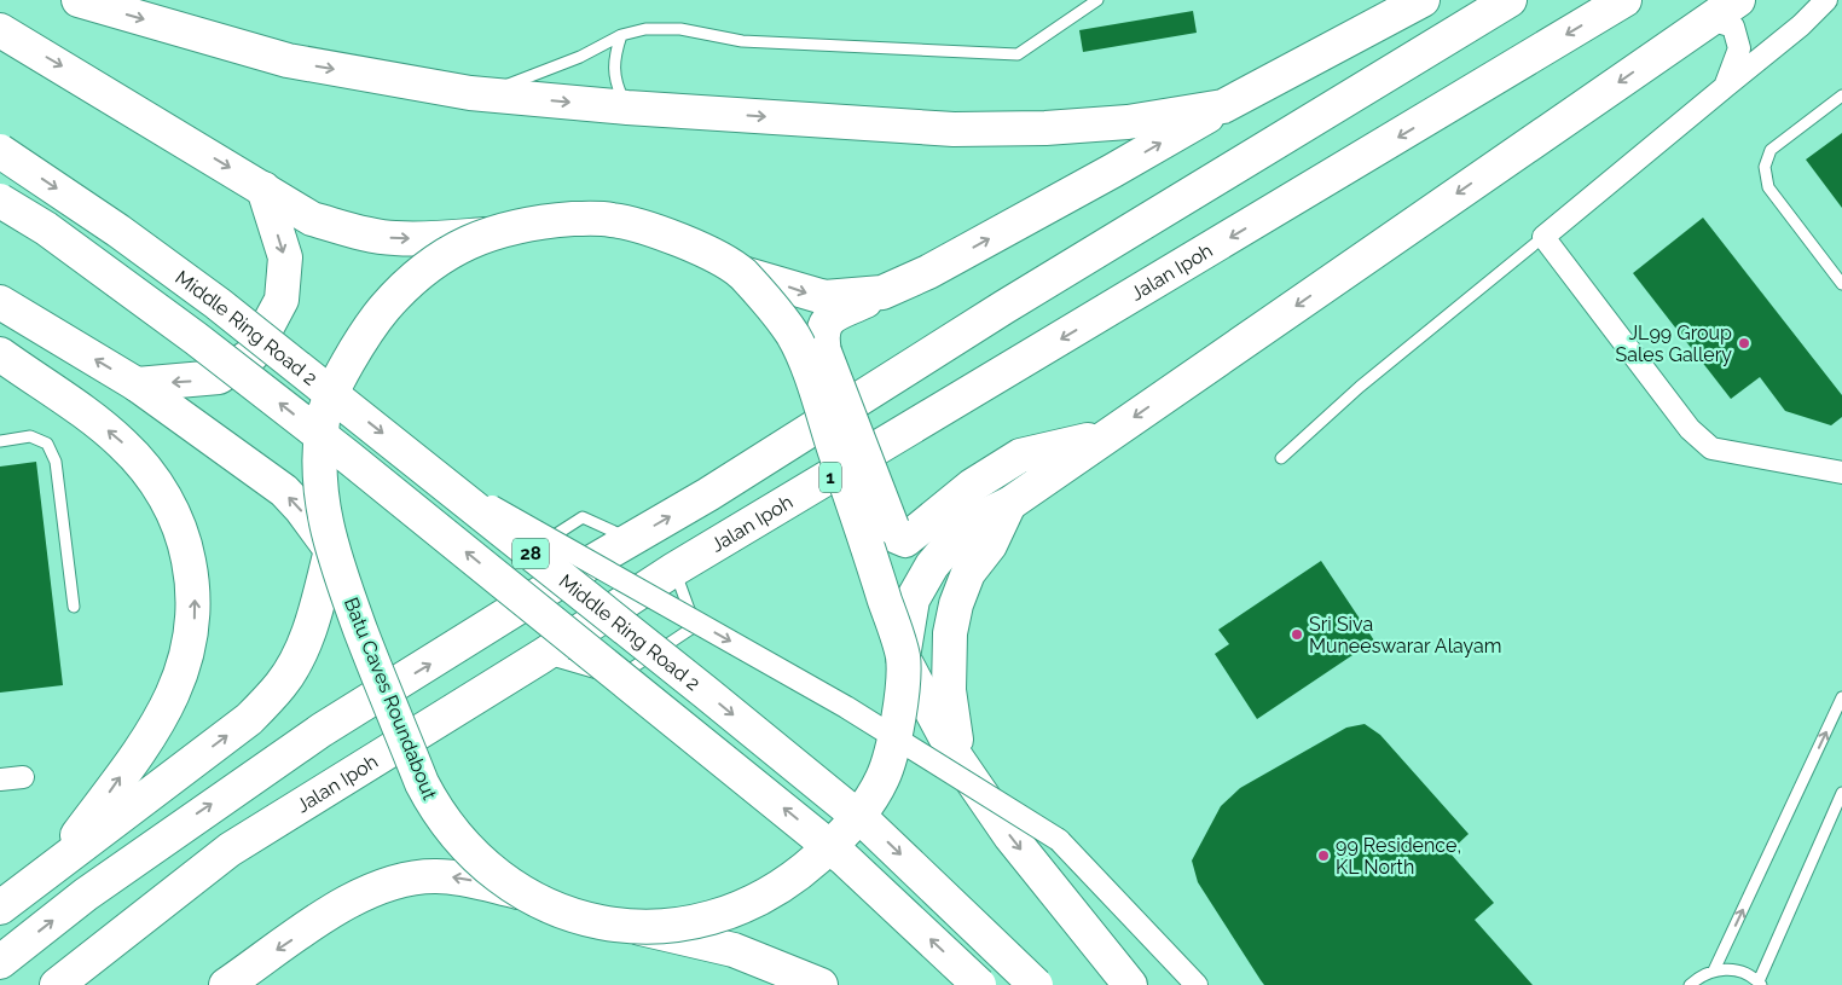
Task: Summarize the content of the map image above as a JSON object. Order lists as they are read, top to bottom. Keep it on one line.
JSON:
{"streets":{"highway":["Jalan Ipoh","Middle Ring Road 2","1","28","Batu Caves Roundabout"]},"places":["JL99 Group Sales Gallery","Sri Siva Muneeswarar Alayam","99 Residence, KL North"]}
